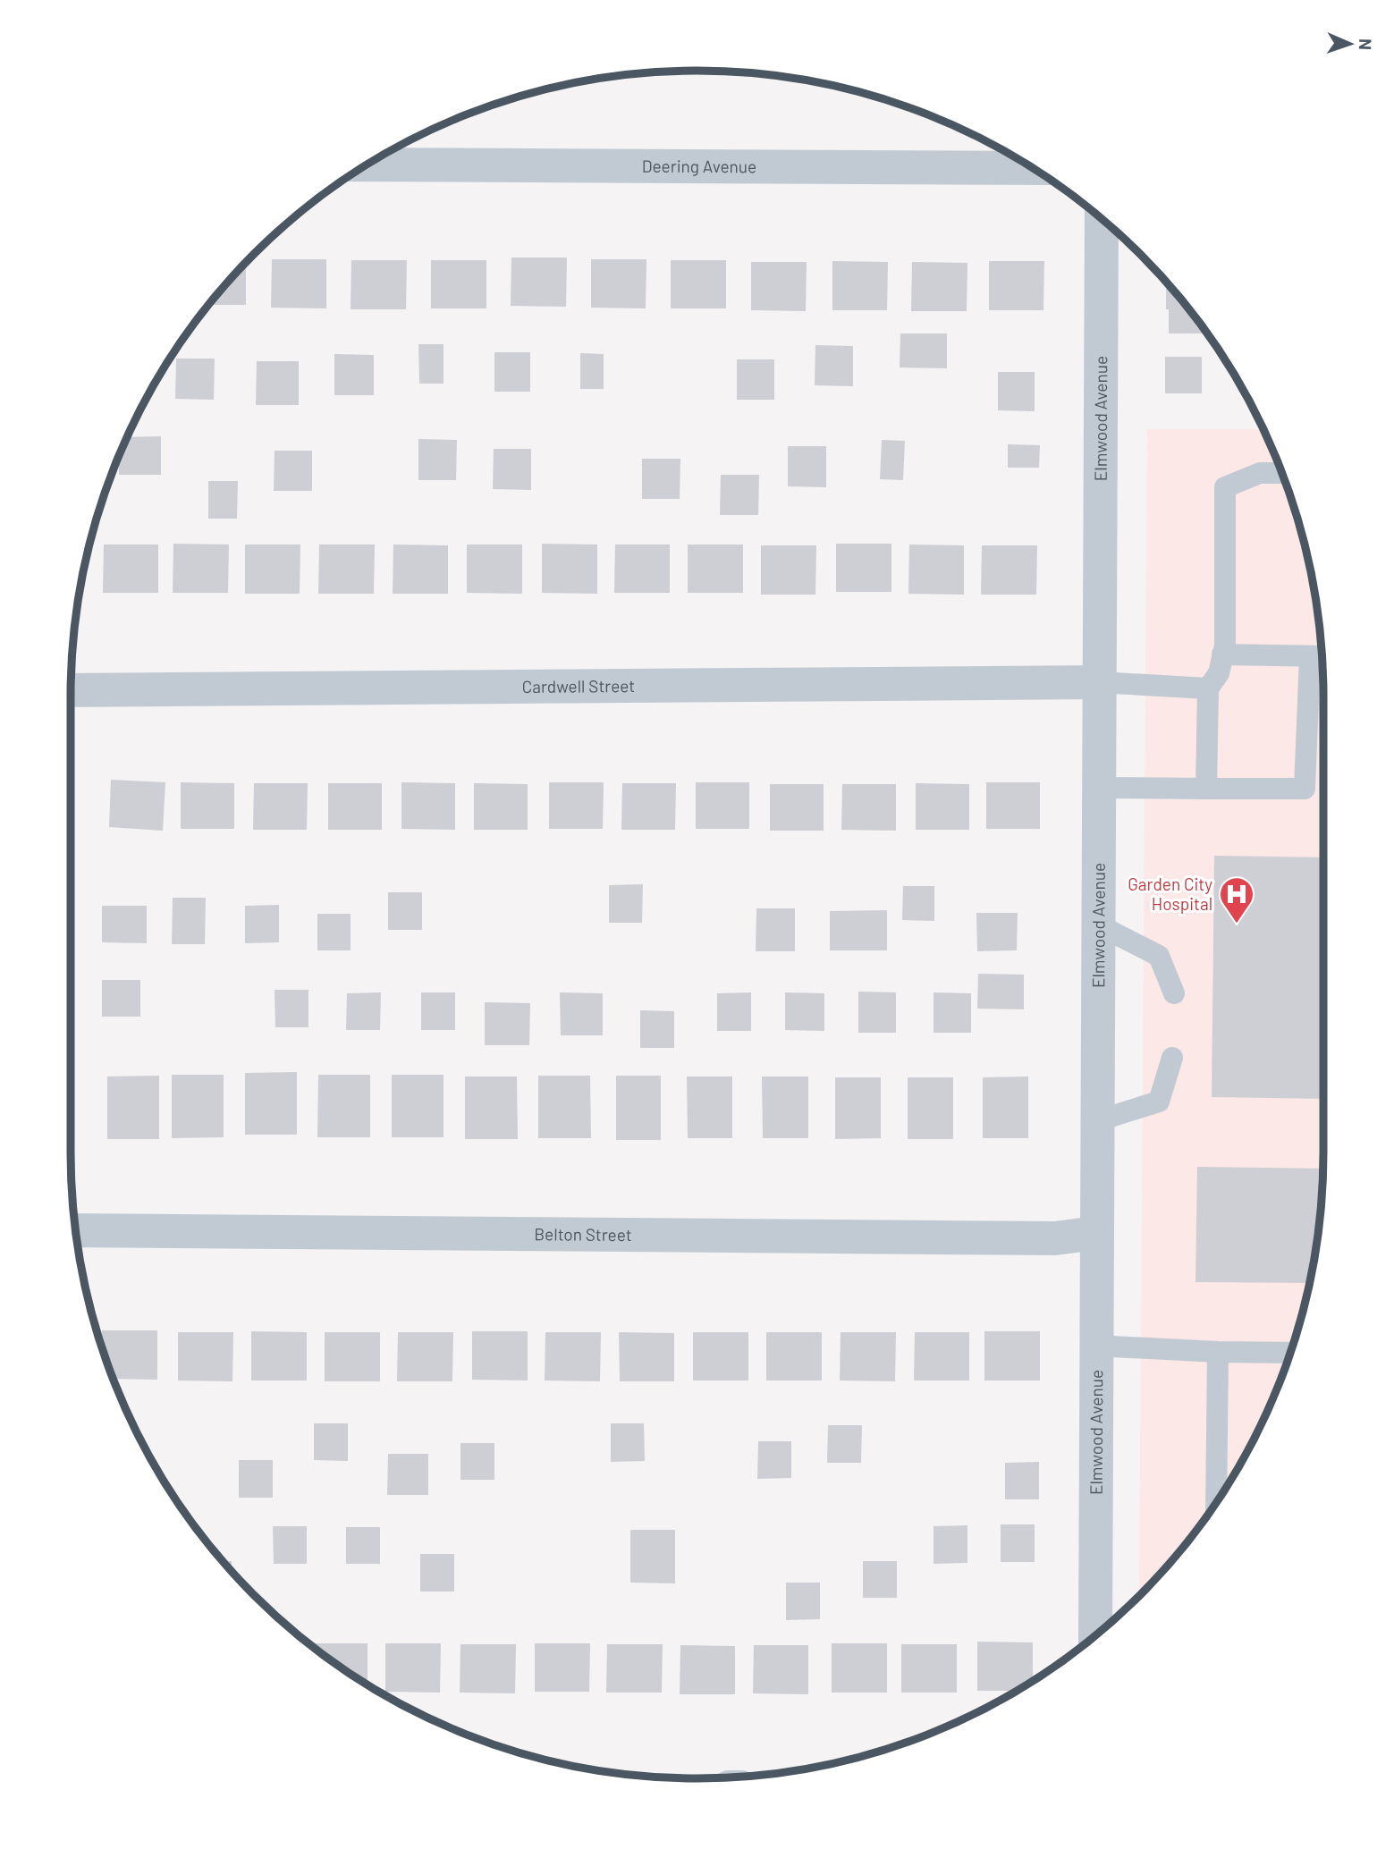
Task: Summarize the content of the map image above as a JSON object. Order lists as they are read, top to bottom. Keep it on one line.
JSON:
{"streets":{"street":["Deering Avenue","Elmwood Avenue","Cardwell Street","Belton Street"]},"crossings":[["Elmwood Avenue","Cardwell Street"],["Elmwood Avenue","Belton Street"]],"places":{"hospital":["Garden City Hospital"]},"north":"right"}
